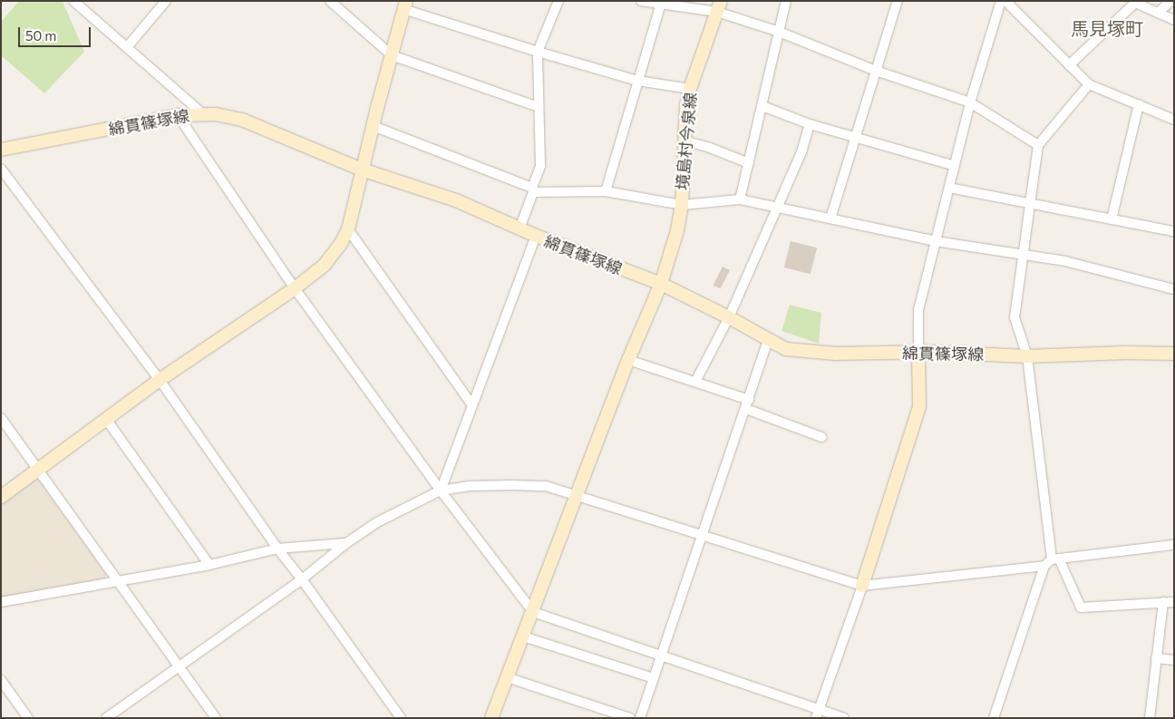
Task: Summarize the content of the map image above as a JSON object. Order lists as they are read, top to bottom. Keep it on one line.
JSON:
{"streets":{"main road":["綿貫篠塚線","境島村今泉線"]},"crossings":[["綿貫篠塚線","境島村今泉線"]],"districts":["馬見塚町"],"scale_bar":"50 m"}
